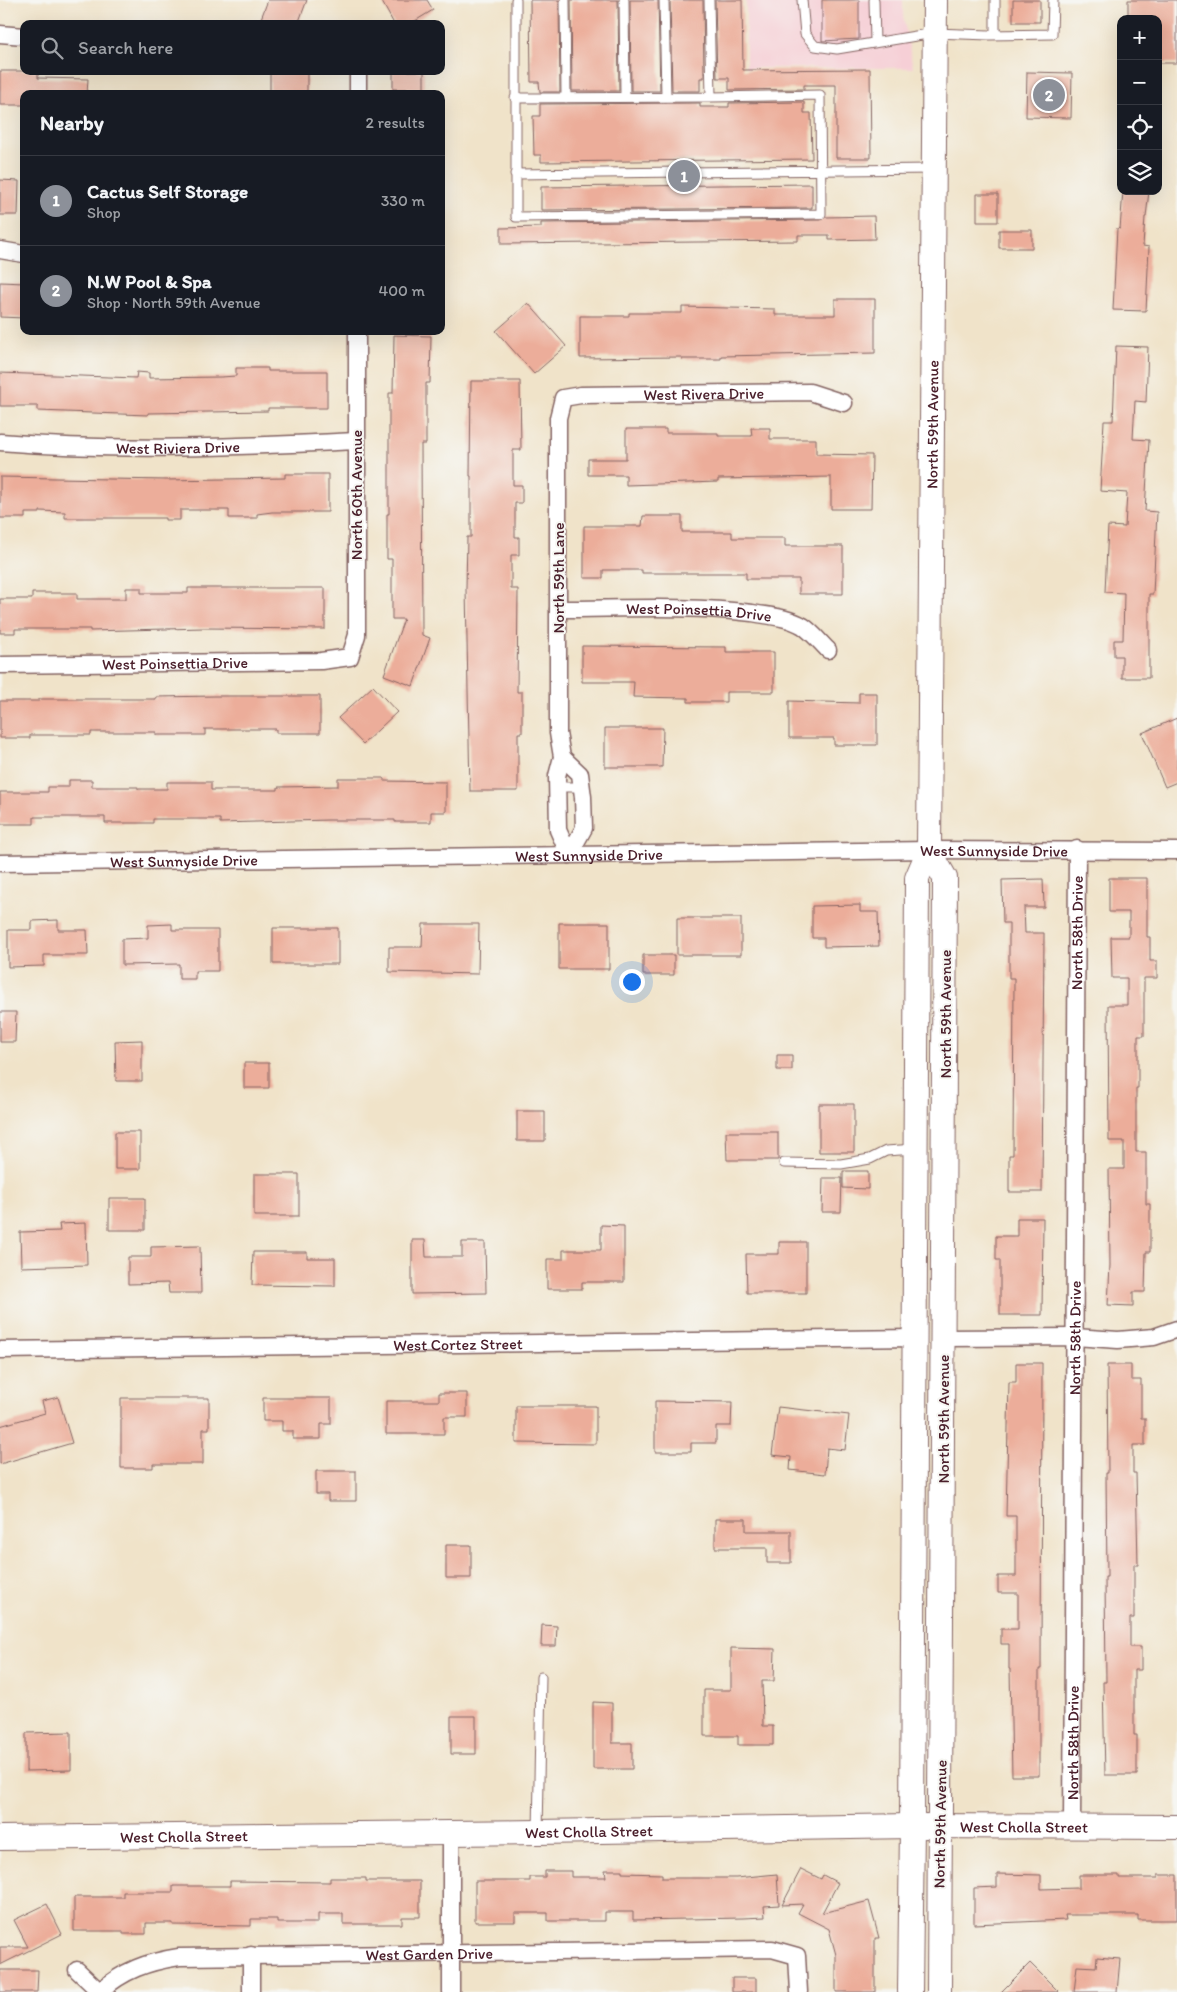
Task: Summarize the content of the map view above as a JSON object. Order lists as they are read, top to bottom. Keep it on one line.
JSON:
{"streets":{"main road":["North 59th Avenue","West Cholla Street"],"street":["West Rivera Drive","West Riviera Drive","North 60th Avenue","North 59th Lane","West Poinsettia Drive","West Sunnyside Drive","North 58th Drive","West Cortez Street","West Garden Drive"]},"crossings":[["West Rivera Drive","North 59th Lane"],["North 59th Avenue","West Sunnyside Drive"],["North 59th Avenue","West Cortez Street"],["North 59th Avenue","West Cholla Street"],["West Riviera Drive","North 60th Avenue"],["North 60th Avenue","West Poinsettia Drive"],["North 59th Lane","West Poinsettia Drive"],["North 59th Lane","West Sunnyside Drive"],["West Sunnyside Drive","North 58th Drive"],["North 58th Drive","West Cholla Street"]],"page":{"map_buttons":["+","−"],"search":"Search here","pins":["2","1"],"heading":["Nearby","2 results"],"list":[{"mark":"1","name":"Cactus Self Storage","note":"Shop","value":"330 m"},{"mark":"2","name":"N.W Pool & Spa","note":"Shop · North 59th Avenue","value":"400 m"}]}}
